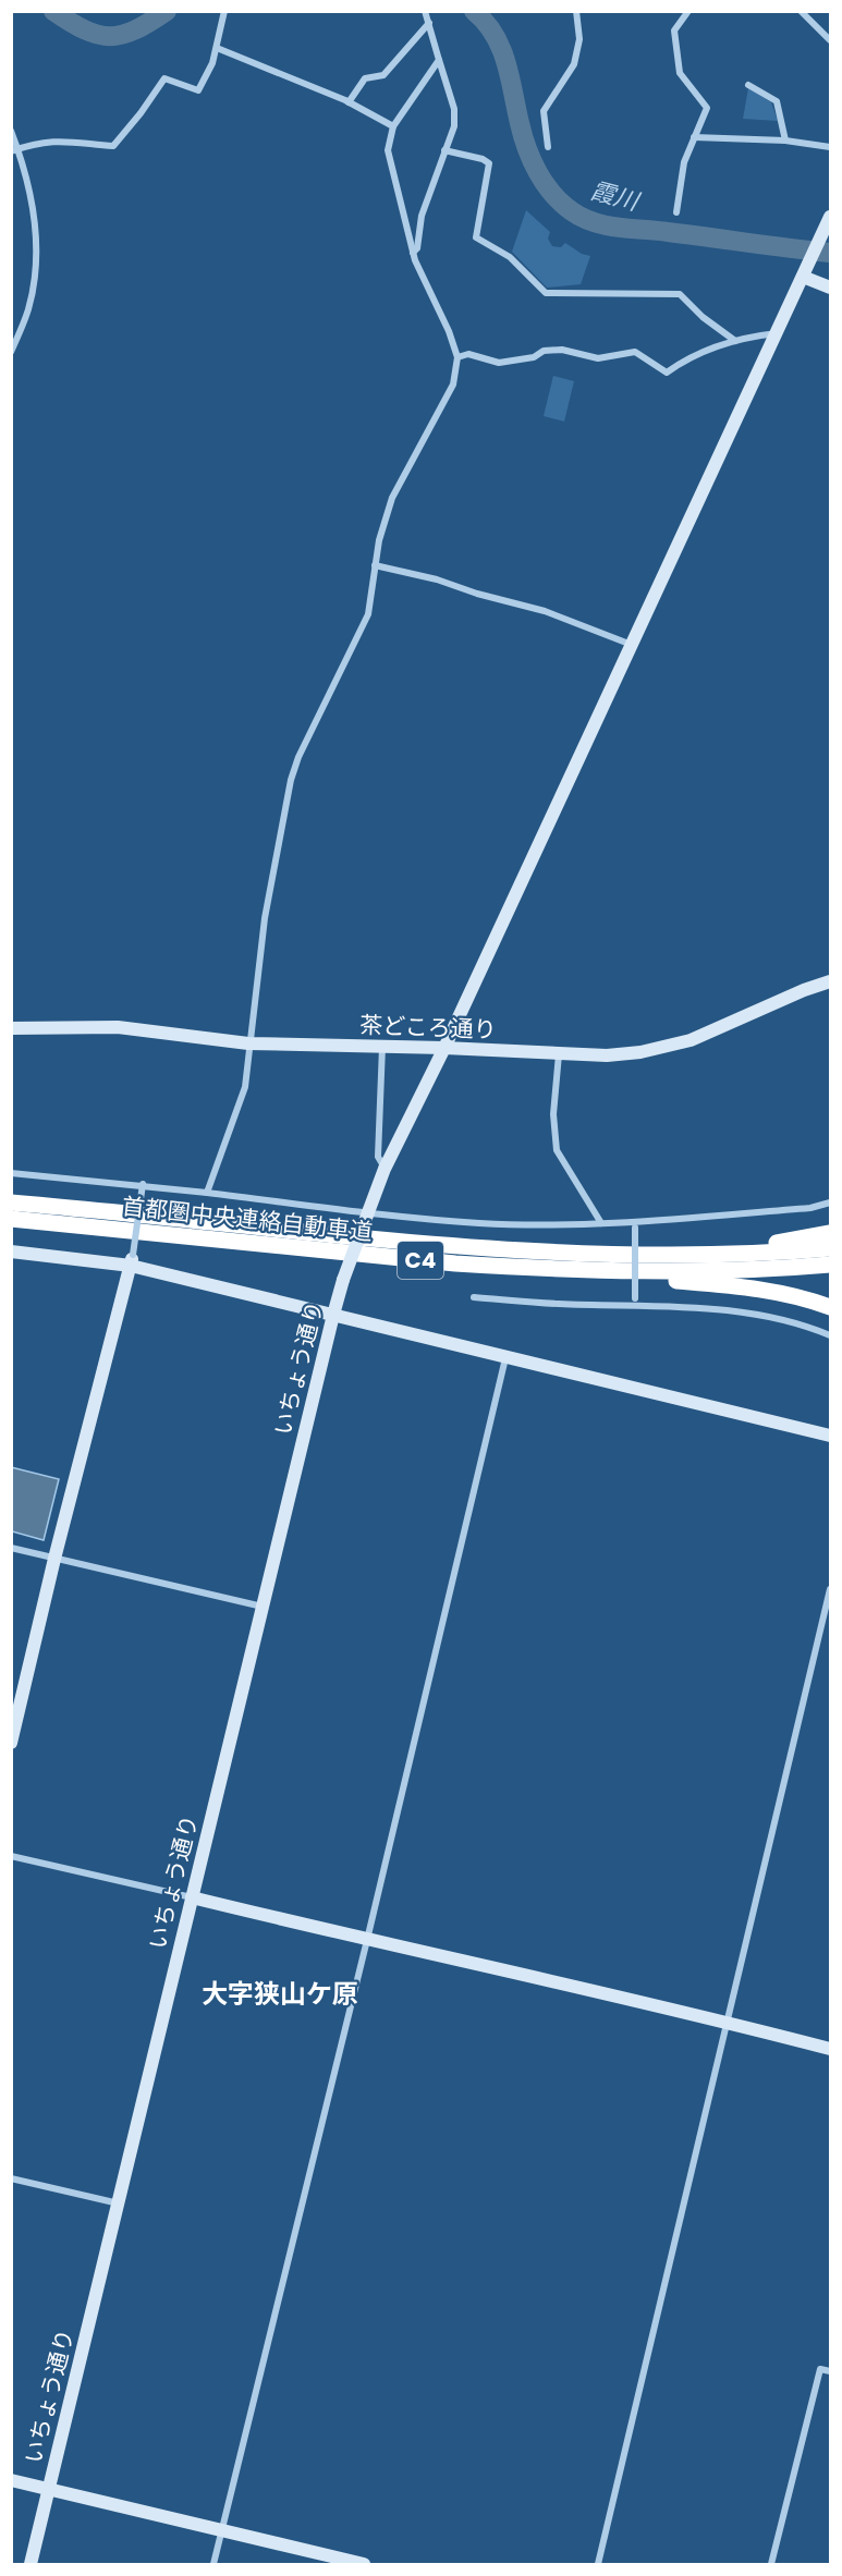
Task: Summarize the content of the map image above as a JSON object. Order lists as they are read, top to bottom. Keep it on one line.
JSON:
{"streets":{"highway":["首都圏中央連絡自動車道","C4"],"street":["茶どころ通り","いちょう通り"]},"crossings":[["茶どころ通り","いちょう通り"]],"districts":["大字狭山ケ原"],"water":["霞川"]}
